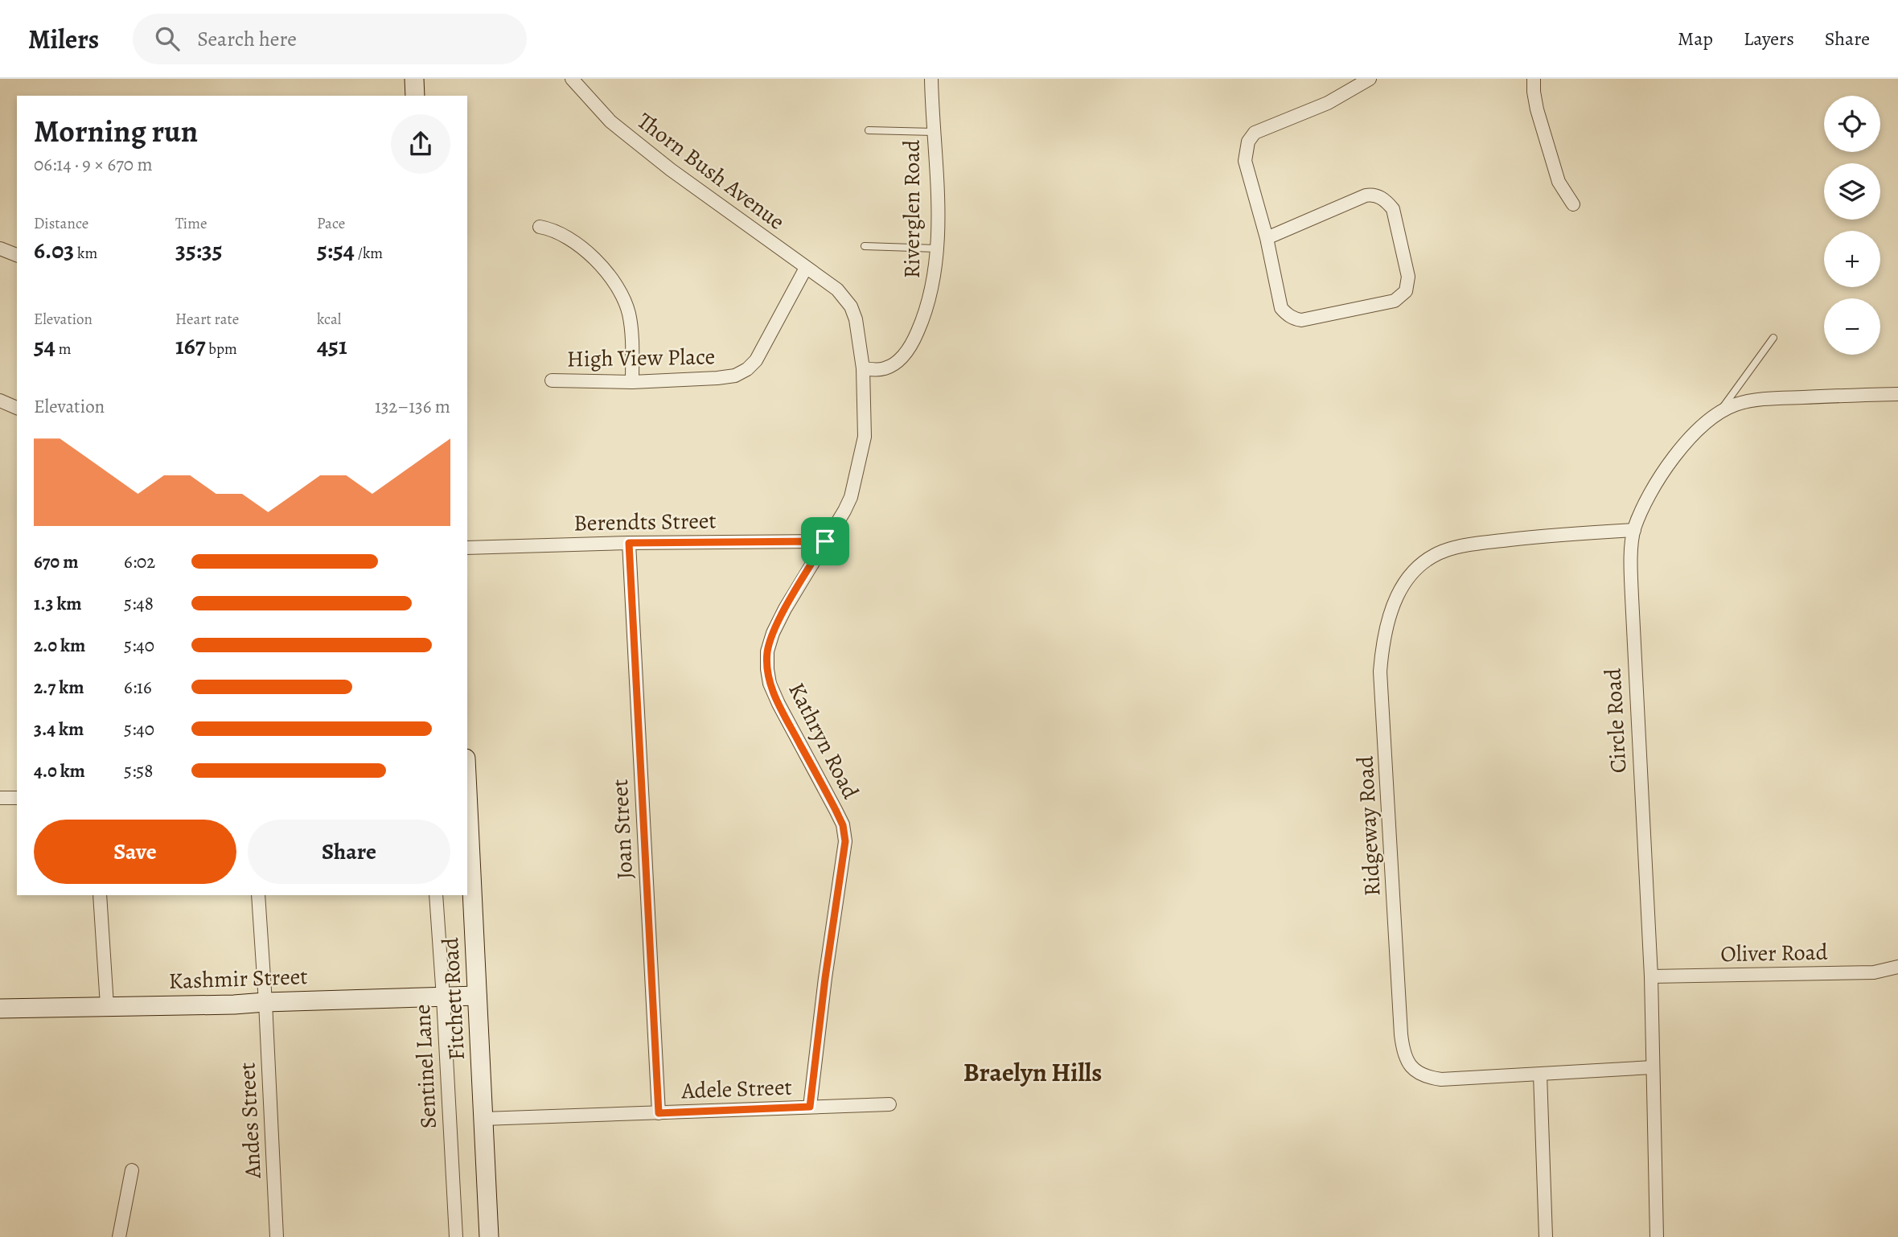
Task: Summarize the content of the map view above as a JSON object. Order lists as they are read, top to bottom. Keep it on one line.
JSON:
{"streets":{"street":["Thorn Bush Avenue","Riverglen Road","High View Place","Berendts Street","Circle Road","Kathryn Road","Ridgeway Road","Joan Street","Oliver Road","Kashmir Street","Fitchett Road","Sentinel Lane","Adele Street","Andes Street"]},"crossings":[["Thorn Bush Avenue","Riverglen Road"],["Thorn Bush Avenue","High View Place"],["Thorn Bush Avenue","Kathryn Road"],["Riverglen Road","Kathryn Road"],["Berendts Street","Kathryn Road"],["Berendts Street","Joan Street"],["Circle Road","Ridgeway Road"],["Circle Road","Oliver Road"],["Kathryn Road","Adele Street"],["Joan Street","Adele Street"],["Kashmir Street","Fitchett Road"],["Kashmir Street","Sentinel Lane"],["Kashmir Street","Andes Street"],["Fitchett Road","Adele Street"]],"districts":["Braelyn Hills"],"page":{"header":"Milers","search":"Search here","nav":["Map","Layers","Share"],"map_buttons":["+","−"],"heading":["Morning run","06:14 · 9 × 670 m"],"stats":[["Distance","6.03 km"],["Time","35:35"],["Pace","5:54 /km"],["Elevation","54 m"],["Heart rate","167 bpm"],["kcal","451"]],"chart":["Elevation","132–136 m"],"list":[{"name":"670 m","note":"6:02"},{"name":"1.3 km","note":"5:48"},{"name":"2.0 km","note":"5:40"},{"name":"2.7 km","note":"6:16"},{"name":"3.4 km","note":"5:40"},{"name":"4.0 km","note":"5:58"}],"buttons":["Save","Share"]}}
